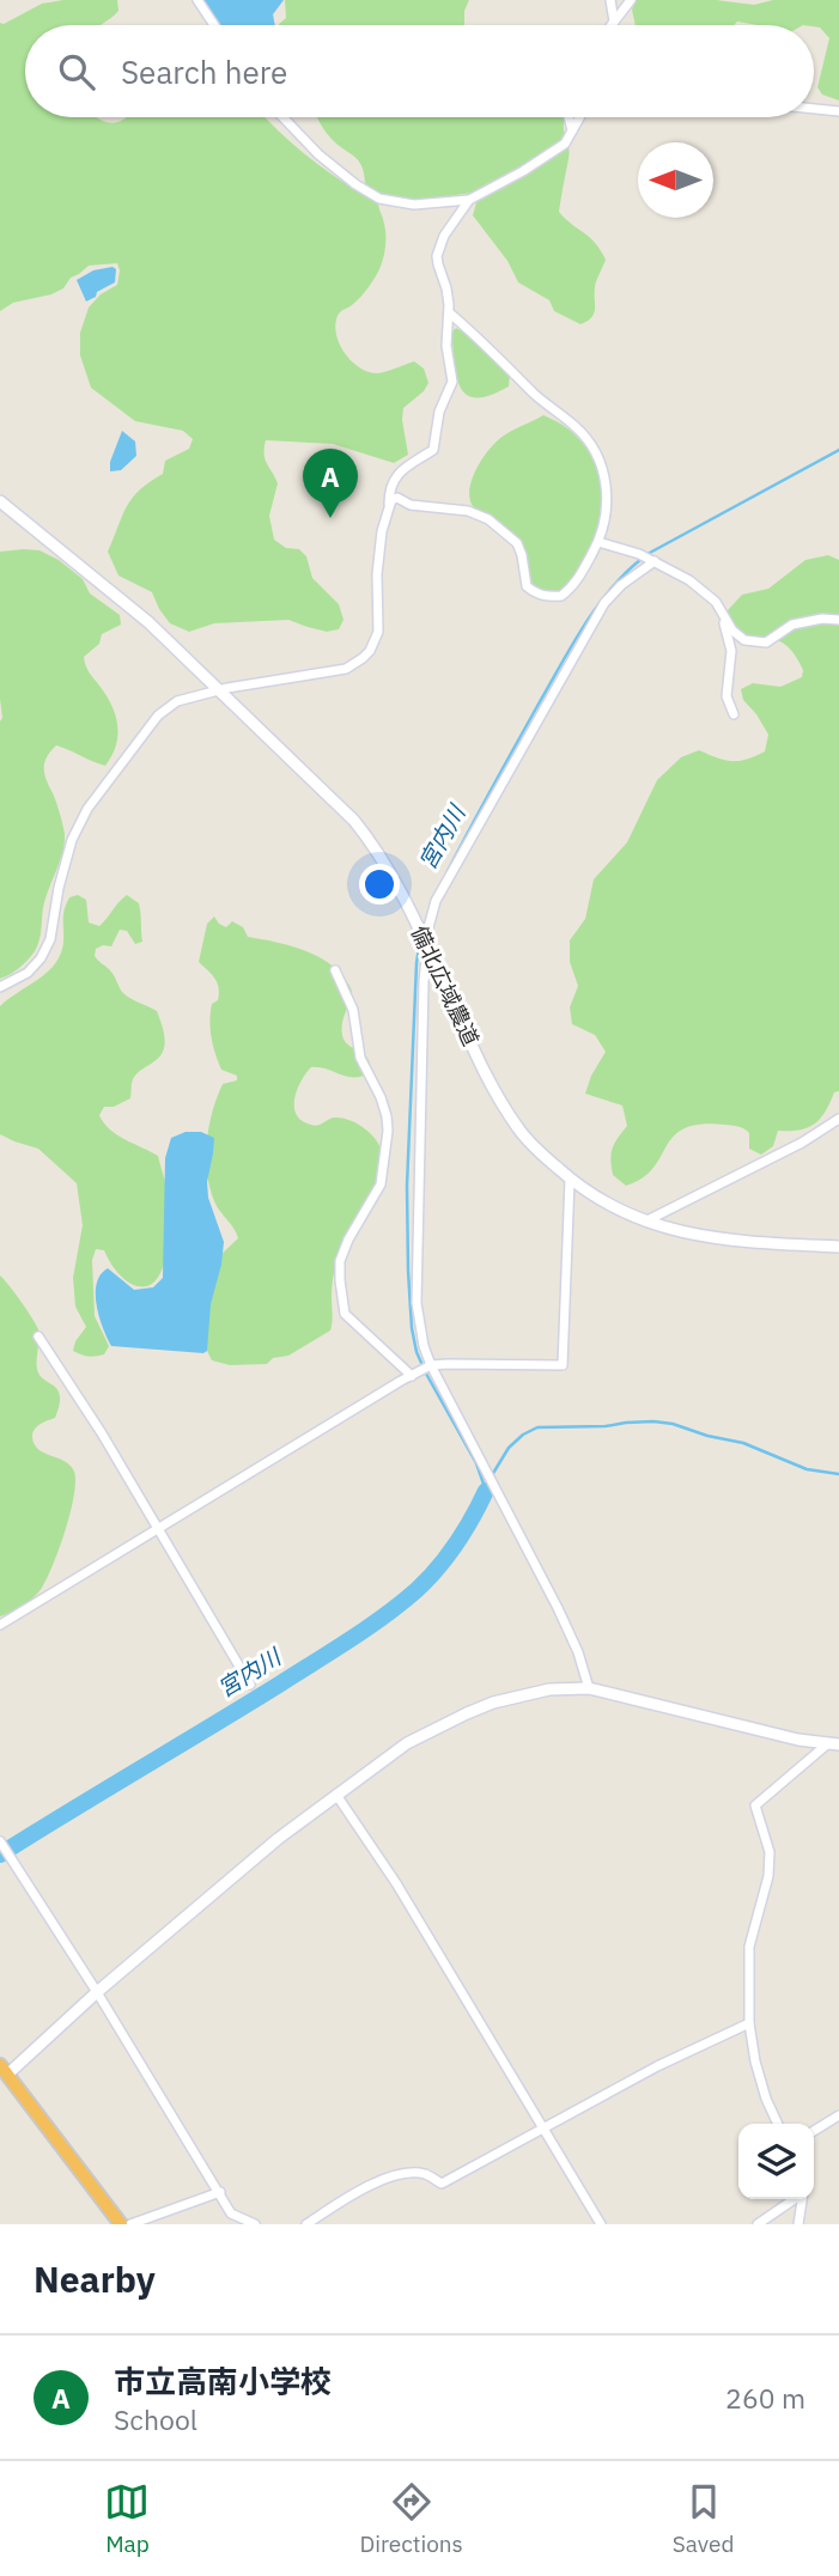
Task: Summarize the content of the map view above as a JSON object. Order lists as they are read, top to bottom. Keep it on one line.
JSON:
{"streets":{"street":["備北広域農道"]},"water":["宮内川"],"north":"left","page":{"search":"Search here","pins":"A","heading":"Nearby","list":[{"mark":"A","name":"市立高南小学校","note":"School","value":"260 m"}],"nav":["Map","Directions","Saved"]}}
